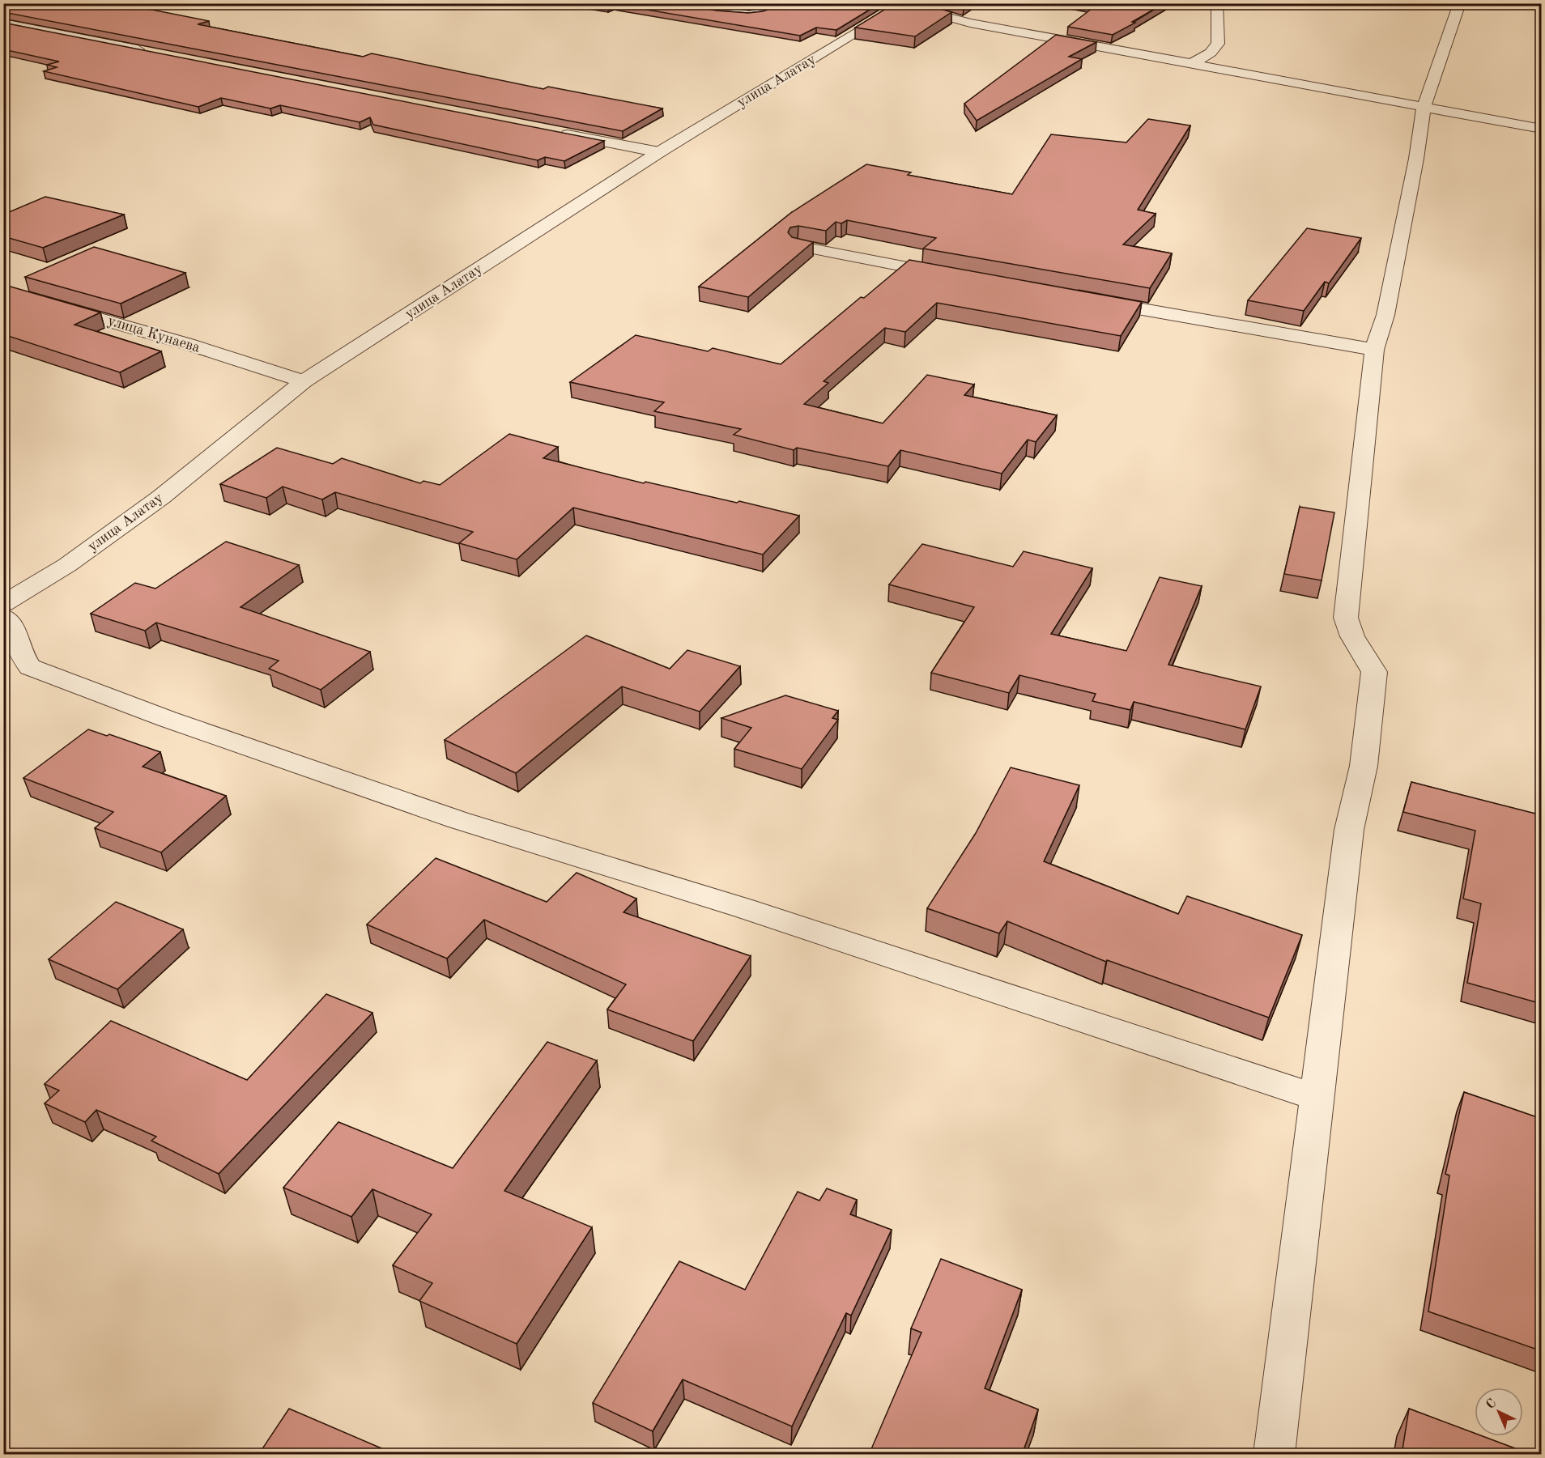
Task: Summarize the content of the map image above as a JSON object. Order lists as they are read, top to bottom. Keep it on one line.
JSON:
{"streets":{"street":["улица Алатау","улица Кунаева"]},"crossings":[["улица Алатау","улица Кунаева"]],"north":"top left"}
